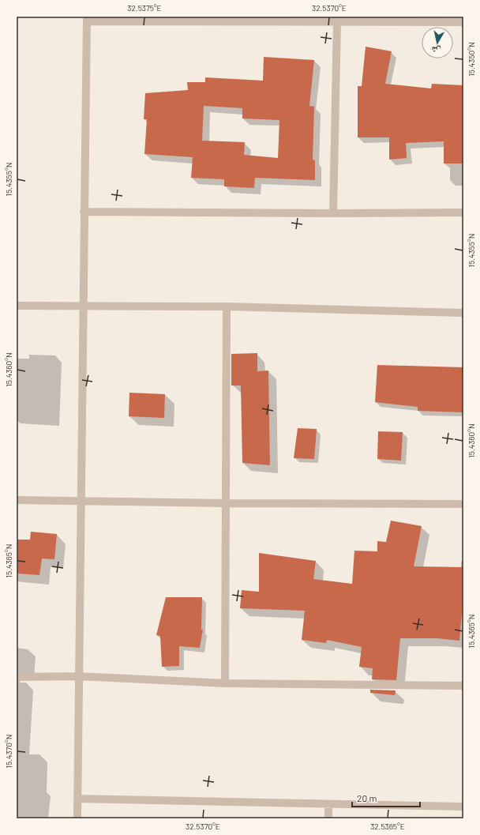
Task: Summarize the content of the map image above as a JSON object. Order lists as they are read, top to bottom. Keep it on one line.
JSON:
{"scale_bar":"20 m","north":"bottom","coordinates":["32.5375°E","32.5370°E","15.4350°N","15.4355°N","15.4360°N","15.4365°N","15.4370°N","32.5365°E"]}
